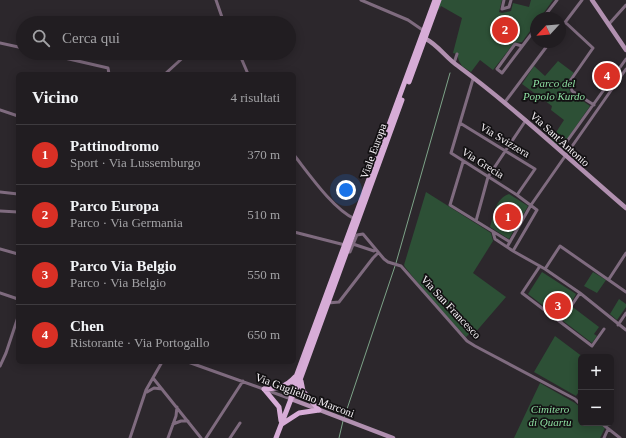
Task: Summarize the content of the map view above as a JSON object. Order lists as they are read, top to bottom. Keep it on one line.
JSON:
{"streets":{"main road":["Viale Europa"],"street":["Via Sant'Antonio","Via Svizzera","Via Grecia","Via San Francesco","Via Guglielmo Marconi"]},"crossings":[["Via Sant'Antonio","Viale Europa"],["Via Sant'Antonio","Via Grecia"],["Via Svizzera","Via Grecia"],["Viale Europa","Via San Francesco"],["Viale Europa","Via Guglielmo Marconi"]],"parks":["Parco del Popolo Kurdo","Cimitero di Quartu"],"north":"bottom left","page":{"pins":["2","4","1","3"],"search":"Cerca qui","heading":["Vicino","4 risultati"],"list":[{"mark":"1","name":"Pattinodromo","note":"Sport · Via Lussemburgo","value":"370 m"},{"mark":"2","name":"Parco Europa","note":"Parco · Via Germania","value":"510 m"},{"mark":"3","name":"Parco Via Belgio","note":"Parco · Via Belgio","value":"550 m"},{"mark":"4","name":"Chen","note":"Ristorante · Via Portogallo","value":"650 m"}],"map_buttons":["+","−"]}}
